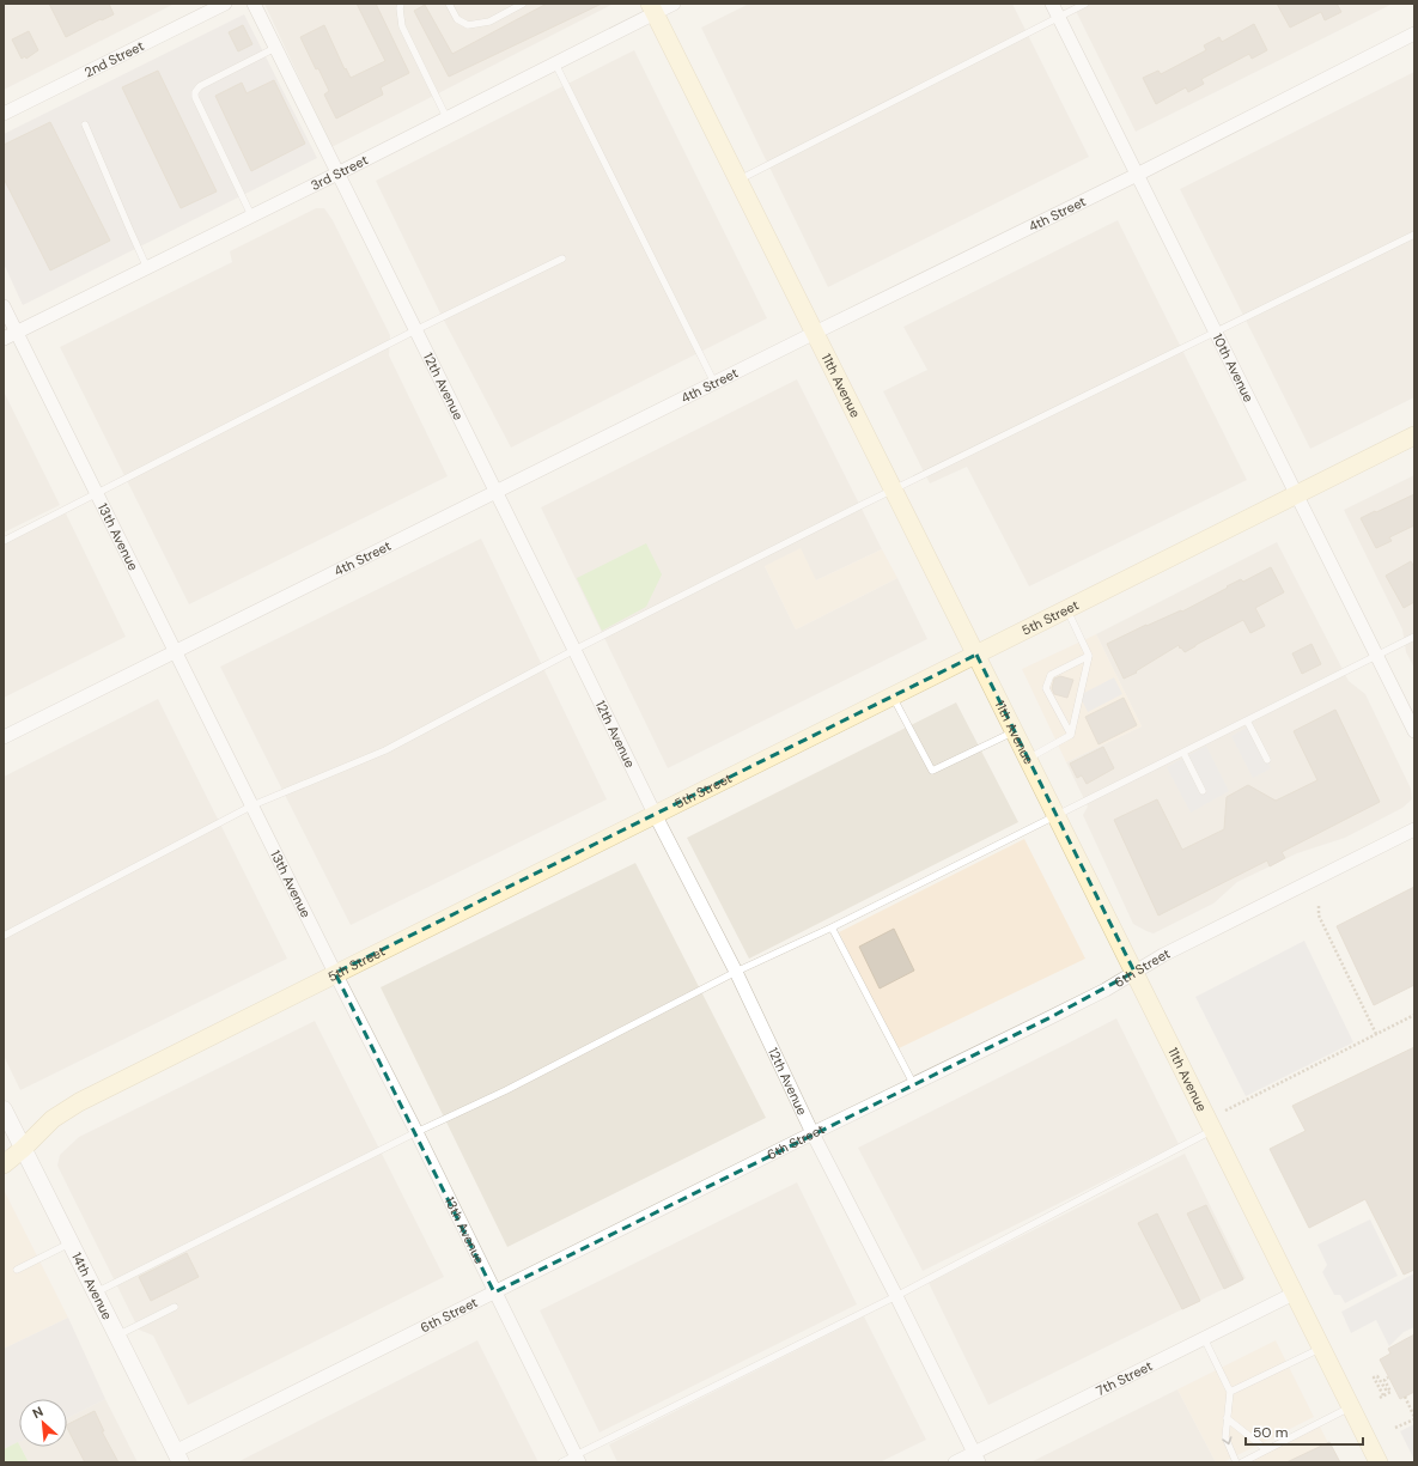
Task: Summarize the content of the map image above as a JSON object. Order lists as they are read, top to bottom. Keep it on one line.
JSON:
{"streets":{"main road":["11th Avenue","5th Street"],"street":["2nd Street","3rd Street","4th Street","10th Avenue","12th Avenue","13th Avenue","6th Street","14th Avenue","7th Street"]},"crossings":[["3rd Street","11th Avenue"],["3rd Street","12th Avenue"],["3rd Street","13th Avenue"],["4th Street","10th Avenue"],["4th Street","11th Avenue"],["4th Street","12th Avenue"],["4th Street","13th Avenue"],["10th Avenue","5th Street"],["11th Avenue","5th Street"],["11th Avenue","6th Street"],["11th Avenue","7th Street"],["12th Avenue","5th Street"],["12th Avenue","6th Street"],["12th Avenue","7th Street"],["13th Avenue","5th Street"],["13th Avenue","6th Street"],["5th Street","14th Avenue"],["6th Street","14th Avenue"]],"scale_bar":"50 m","north":"top left"}
